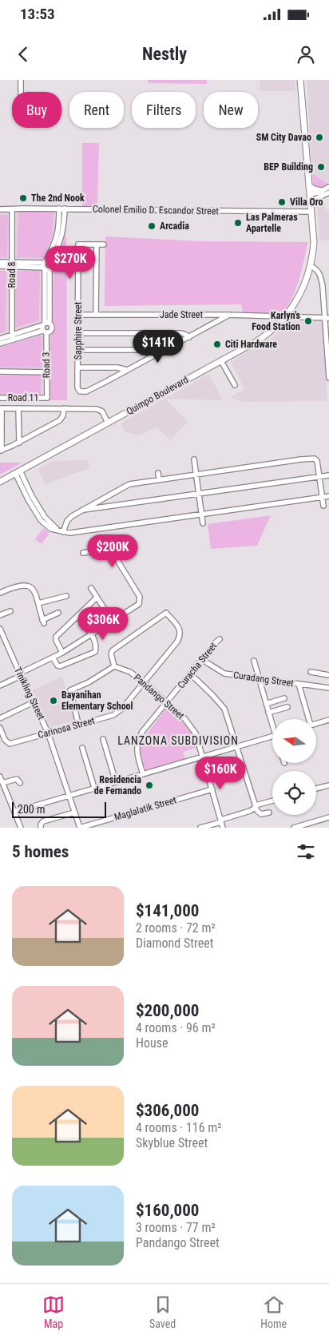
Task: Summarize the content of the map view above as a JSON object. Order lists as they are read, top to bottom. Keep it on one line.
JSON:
{"streets":{"main road":["Quimpo Boulevard"],"street":["Colonel Emilio D. Escandor Street","Road 8","Jade Street","Sapphire Street","Road 3","Road 11","Curacha Street","Curadang Street","Tinikling Street","Pandango Street","Carinosa Street","Maglalatik Street"]},"crossings":[["Colonel Emilio D. Escandor Street","Road 8"],["Colonel Emilio D. Escandor Street","Road 3"],["Colonel Emilio D. Escandor Street","Quimpo Boulevard"],["Jade Street","Sapphire Street"],["Jade Street","Quimpo Boulevard"],["Road 3","Road 11"],["Curacha Street","Curadang Street"],["Curacha Street","Pandango Street"],["Tinikling Street","Carinosa Street"],["Tinikling Street","Maglalatik Street"],["Pandango Street","Carinosa Street"],["Pandango Street","Maglalatik Street"]],"districts":["LANZONA SUBDIVISION"],"places":["SM City Davao","BEP Building","The 2nd Nook","Villa Oro","Las Palmeras Apartelle","Arcadia","Karlyn's Food Station","Citi Hardware","Bayanihan Elementary School","Residencia de Fernando"],"scale_bar":"200 m","north":"left","page":{"status":"13:53","header":"Nestly","chip":["Buy","Rent","Filters","New"],"price":["$270K","$141K","$200K","$306K","$160K"],"scale":"200 m","heading":"5 homes","list":[{"name":"$141,000","note":"2 rooms · 72 m² · Diamond Street"},{"name":"$200,000","note":"4 rooms · 96 m² · House"},{"name":"$306,000","note":"4 rooms · 116 m² · Skyblue Street"},{"name":"$160,000","note":"3 rooms · 77 m² · Pandango Street"}],"tabs":["Map","Saved","Home"]}}
